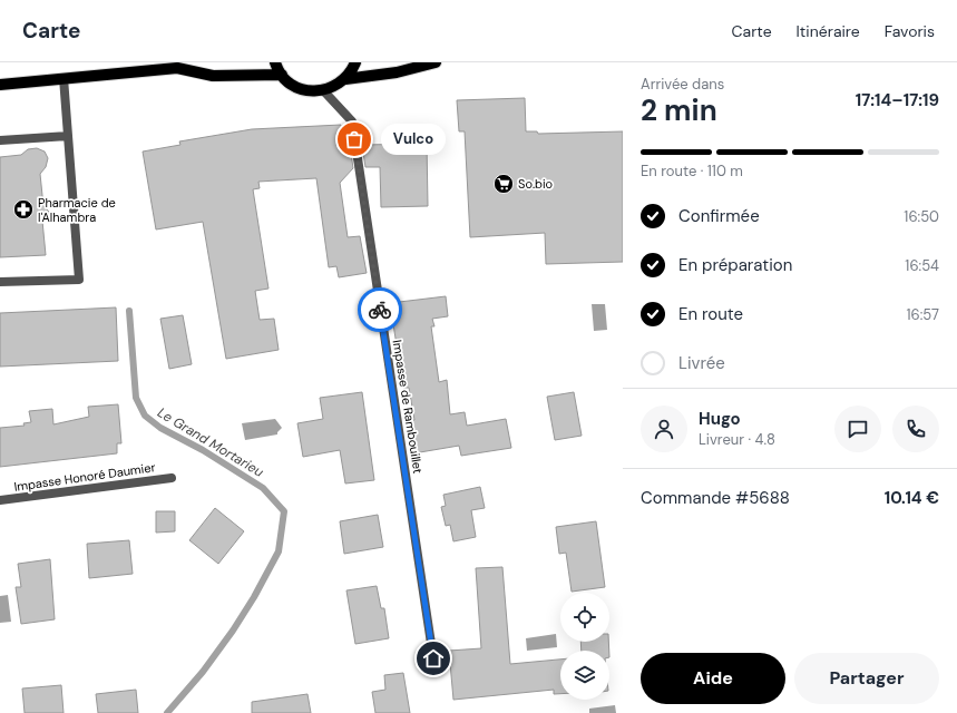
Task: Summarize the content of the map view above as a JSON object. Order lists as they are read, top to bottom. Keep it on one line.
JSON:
{"streets":{"street":["Impasse de Rambouillet","Impasse Honoré Daumier"]},"water":["Le Grand Mortarieu"],"places":{"other":["Vulco"],"supermarket":["So.bio"],"pharmacy":["Pharmacie de l'Alhambra"]},"page":{"header":"Carte","nav":["Carte","Itinéraire","Favoris"],"heading":["2 min","Arrivée dans","17:14–17:19"],"panel":["Hugo","Livreur · 4.8","Commande #5688","10.14 €"],"bubble":"Vulco","bar":"En route · 110 m","list":[["Confirmée","16:50"],["En préparation","16:54"],["En route","16:57"],"Livrée"],"buttons":["Aide","Partager"]}}
